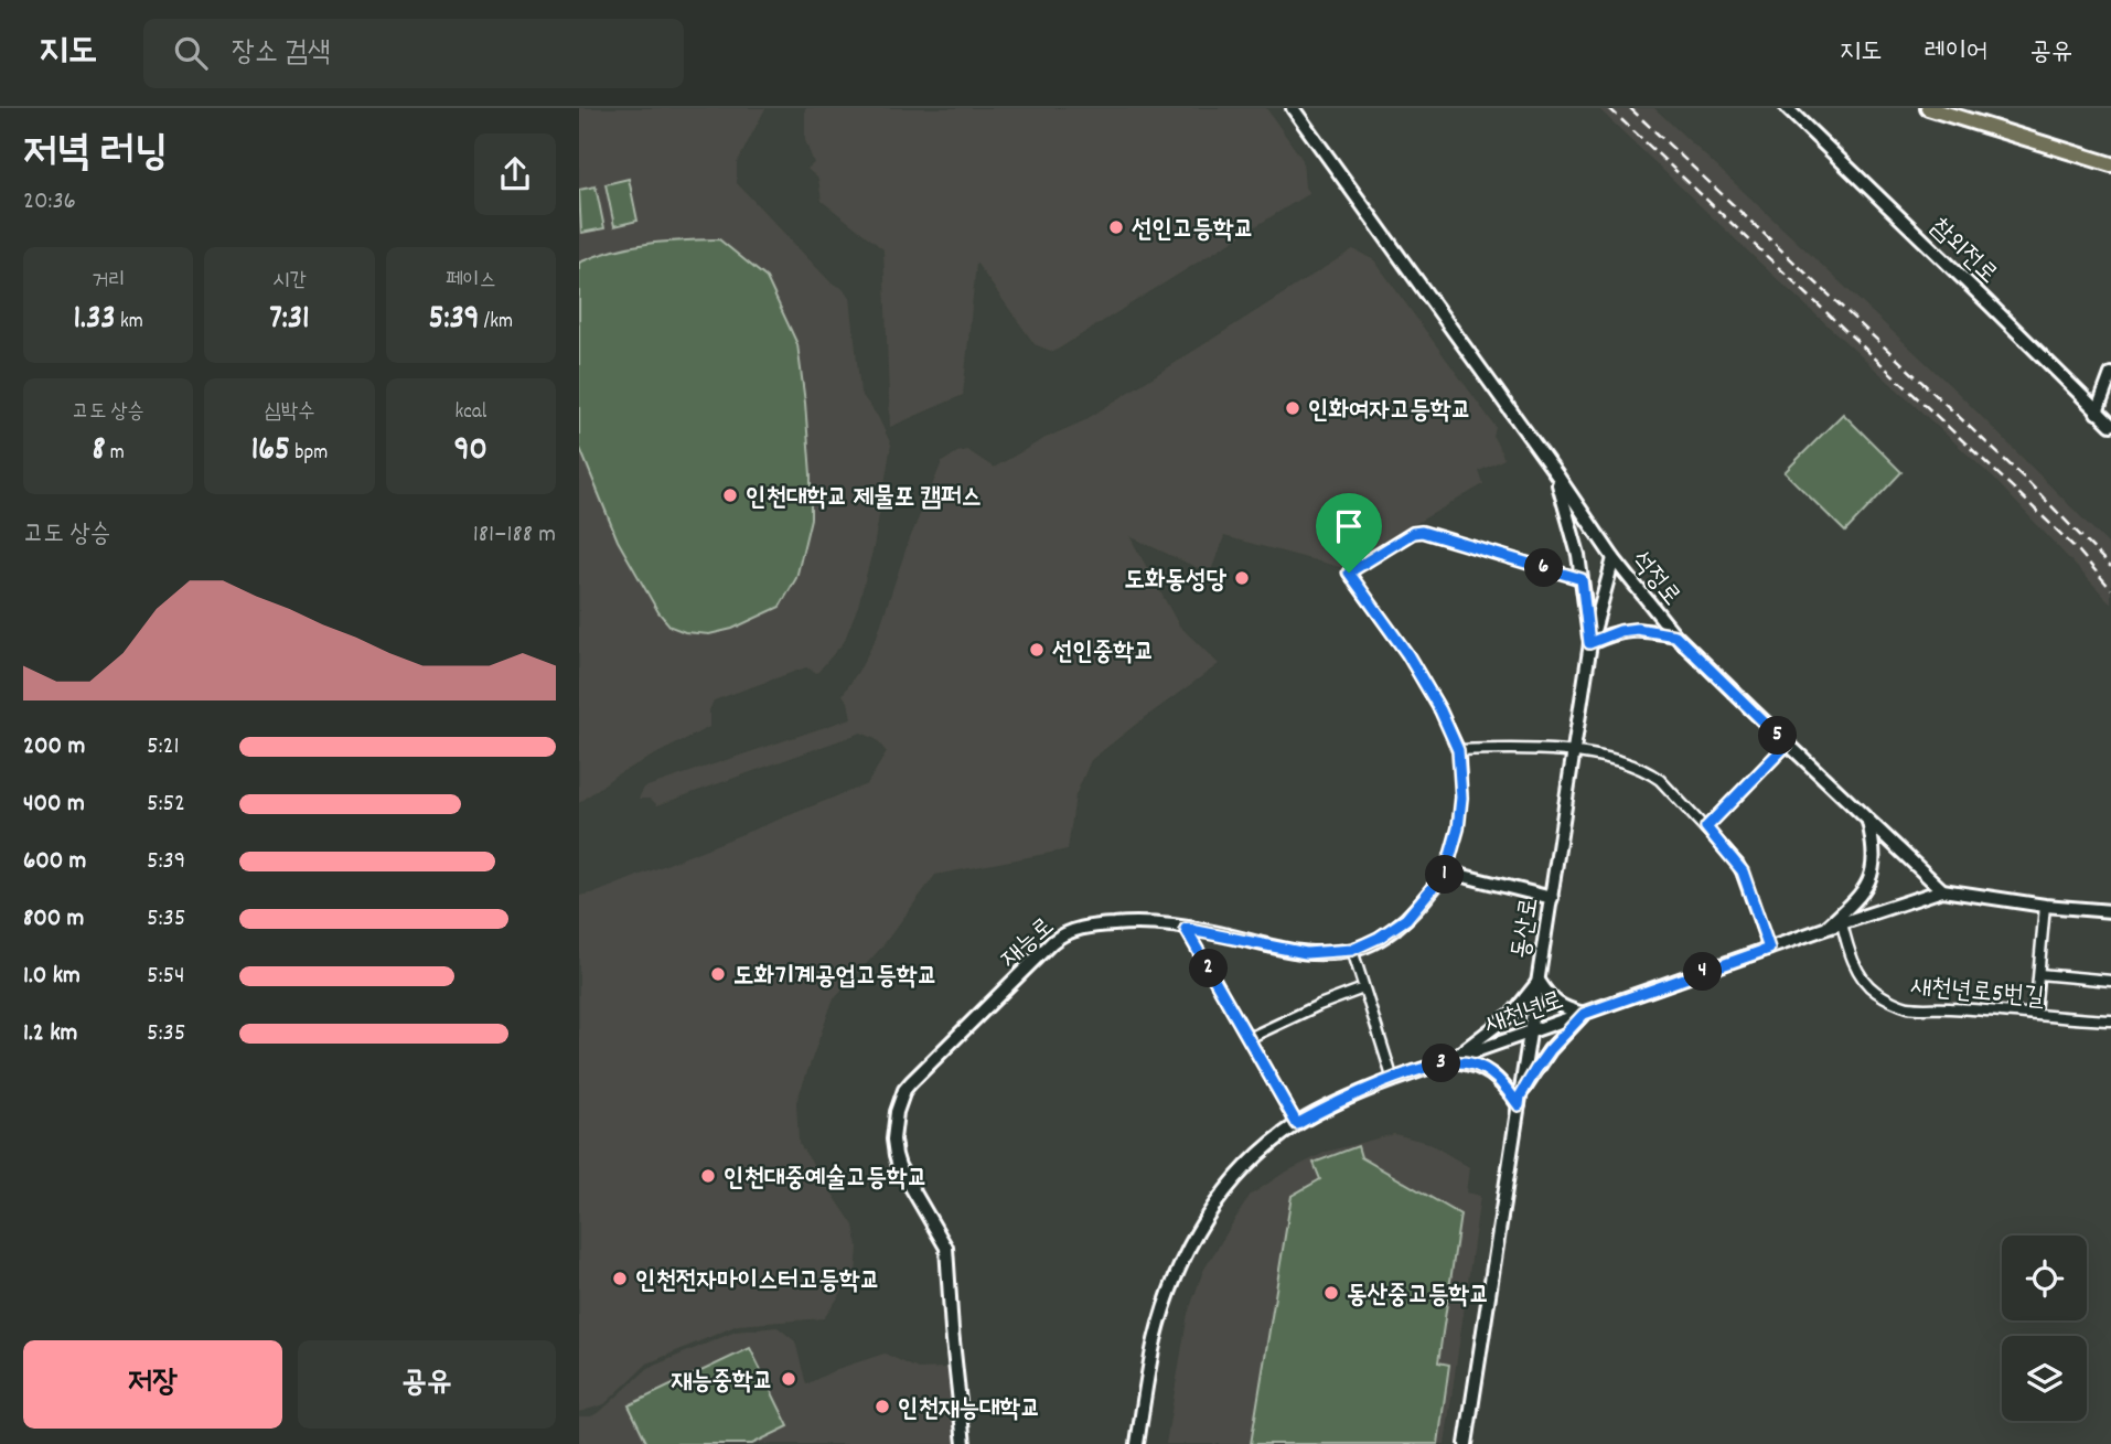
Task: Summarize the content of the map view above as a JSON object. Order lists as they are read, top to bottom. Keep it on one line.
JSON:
{"streets":{"main road":["참외전로","석정로","동산로","재능로","새천년로"],"street":["새천년로5번길"]},"crossings":[["석정로","동산로"],["석정로","새천년로"],["동산로","새천년로"],["새천년로5번길","새천년로"]],"places":["선인고등학교","인화여자고등학교","인천대학교 제물포 캠퍼스","도화동성당","선인중학교","도화기계공업고등학교","인천대중예술고등학교","인천전자마이스터고등학교","동산중고등학교","재능중학교","인천재능대학교"],"page":{"header":"지도","search":"장소 검색","nav":["지도","레이어","공유"],"heading":["저녁 러닝","20:36"],"stats":[["거리","1.33 km"],["시간","7:31"],["페이스","5:39 /km"],["고도 상승","8 m"],["심박수","165 bpm"],["kcal","90"]],"chart":["고도 상승","181–188 m"],"pins":["6","5","1","2","4","3"],"list":[{"name":"200 m","note":"5:21"},{"name":"400 m","note":"5:52"},{"name":"600 m","note":"5:39"},{"name":"800 m","note":"5:35"},{"name":"1.0 km","note":"5:54"},{"name":"1.2 km","note":"5:35"}],"buttons":["저장","공유"]}}
